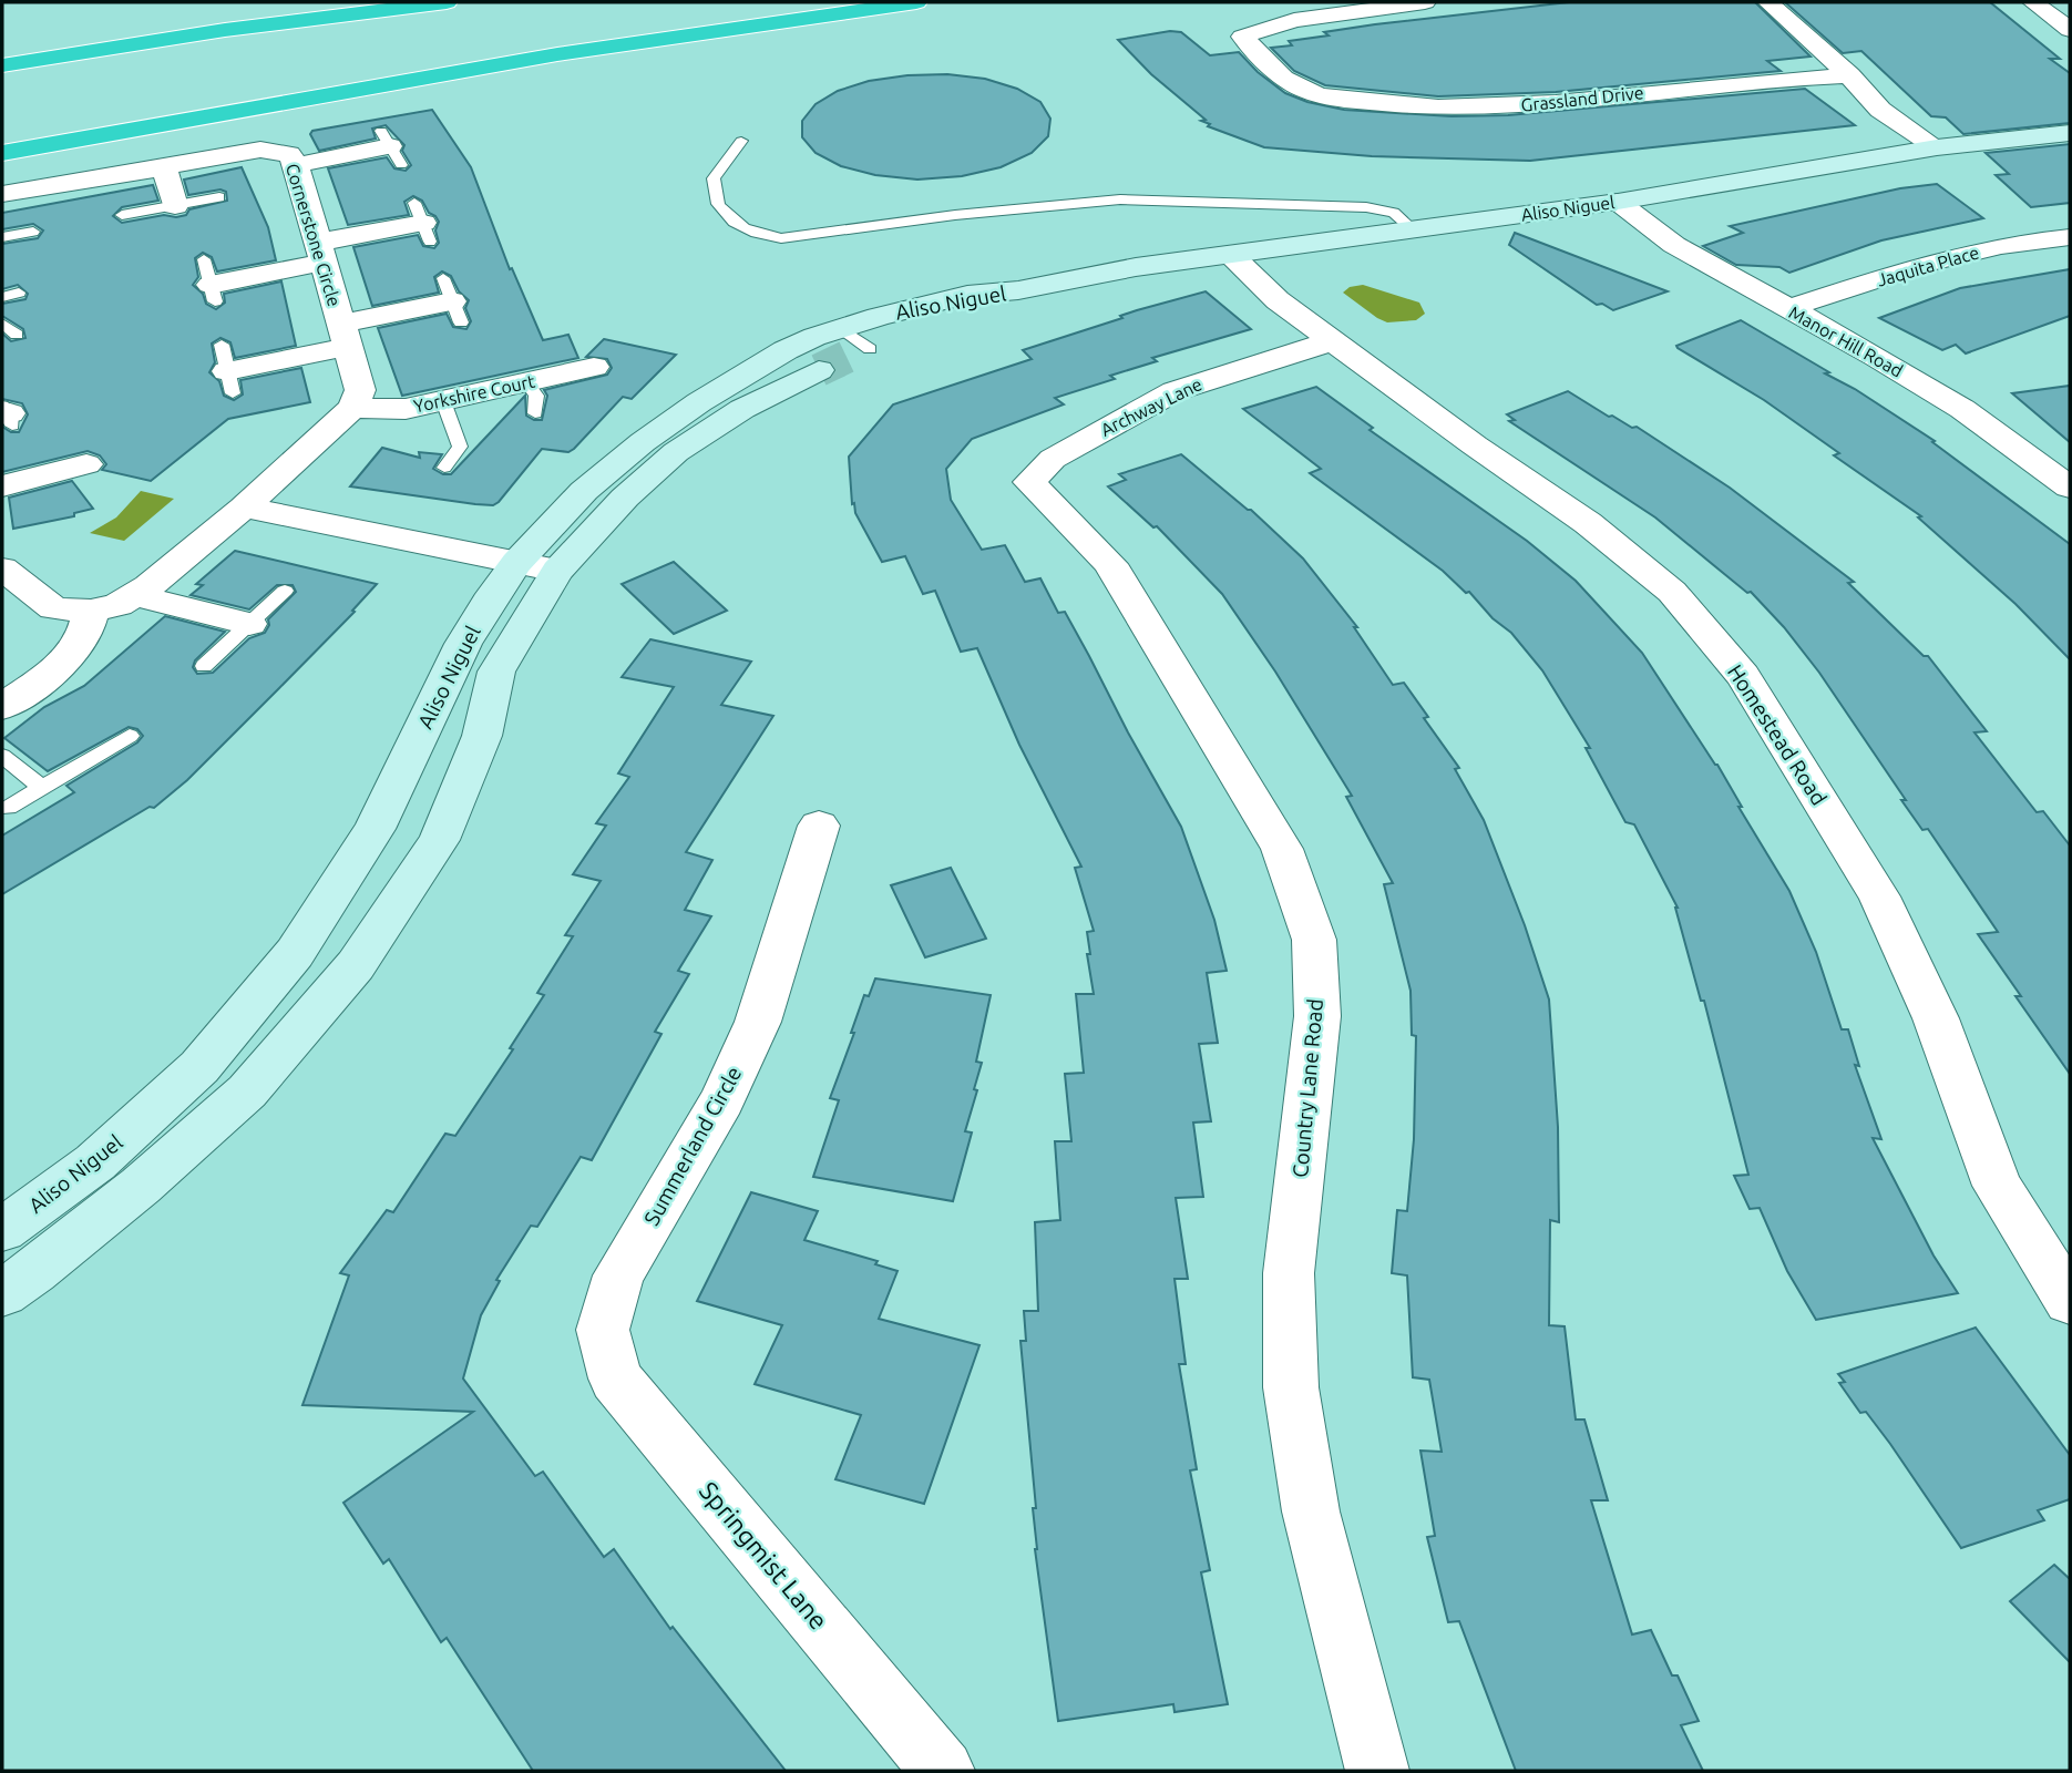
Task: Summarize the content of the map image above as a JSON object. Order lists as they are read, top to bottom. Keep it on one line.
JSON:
{"streets":{"street":["Grassland Drive","Aliso Niguel","Cornerstone Circle","Jaquita Place","Manor Hill Road","Yorkshire Court","Archway Lane","Homestead Road","Country Lane Road","Summerland Circle","Springmist Lane"]},"crossings":[["Aliso Niguel","Manor Hill Road"],["Aliso Niguel","Homestead Road"],["Cornerstone Circle","Yorkshire Court"],["Jaquita Place","Manor Hill Road"],["Archway Lane","Homestead Road"],["Archway Lane","Country Lane Road"],["Summerland Circle","Springmist Lane"]]}
